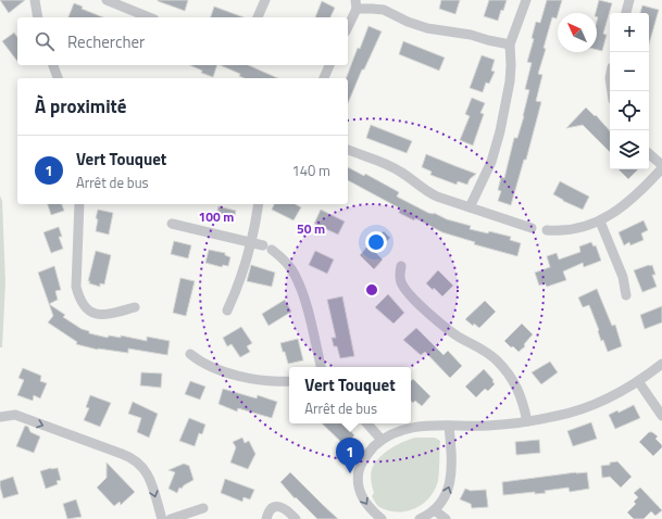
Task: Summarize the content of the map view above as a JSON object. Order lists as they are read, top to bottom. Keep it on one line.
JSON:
{"north":"top left","page":{"map_buttons":["+","−"],"search":"Rechercher","heading":"À proximité","list":[{"mark":"1","name":"Vert Touquet","note":"Arrêt de bus","value":"140 m"}],"popup":["Vert Touquet","Arrêt de bus"],"pins":"1"},"rings":["100 m","50 m"]}
